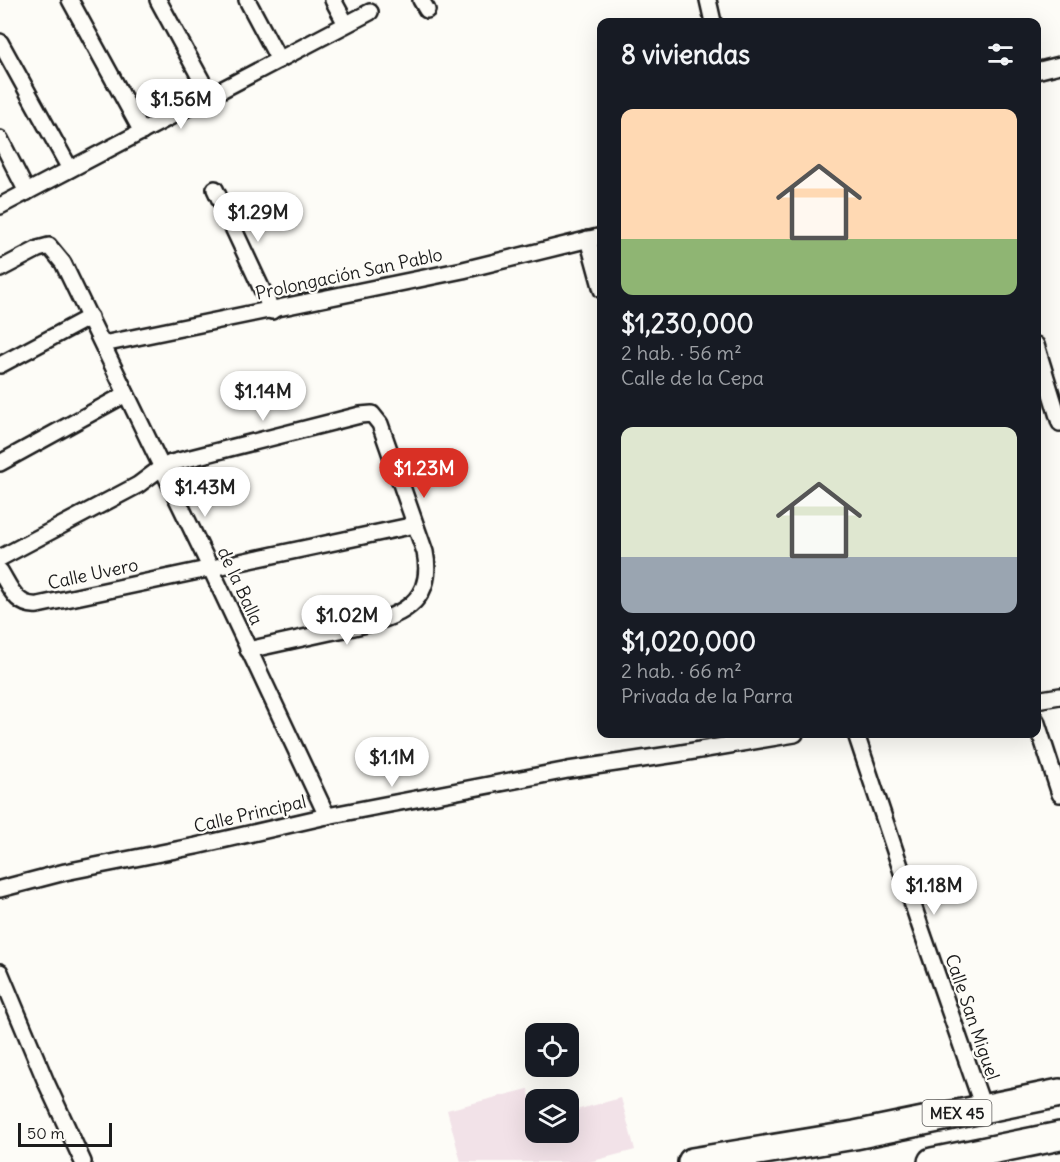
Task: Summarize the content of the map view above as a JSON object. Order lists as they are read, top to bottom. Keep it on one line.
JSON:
{"streets":{"highway":["MEX 45"],"street":["Prolongación San Pablo","Calle Uvero","de la Balla","Calle Principal","Calle San Miguel"]},"crossings":[["Prolongación San Pablo","de la Balla"],["Calle Uvero","de la Balla"],["de la Balla","Calle Principal"],["Calle San Miguel","MEX 45"]],"scale_bar":"50 m","page":{"heading":"8 viviendas","price":["$1.56M","$1.29M","$1.14M","$1.23M","$1.43M","$1.02M","$1.1M","$1.18M"],"list":[{"name":"$1,230,000","note":"2 hab. · 56 m² · Calle de la Cepa"},{"name":"$1,020,000","note":"2 hab. · 66 m² · Privada de la Parra"}],"scale":"50 m"}}
